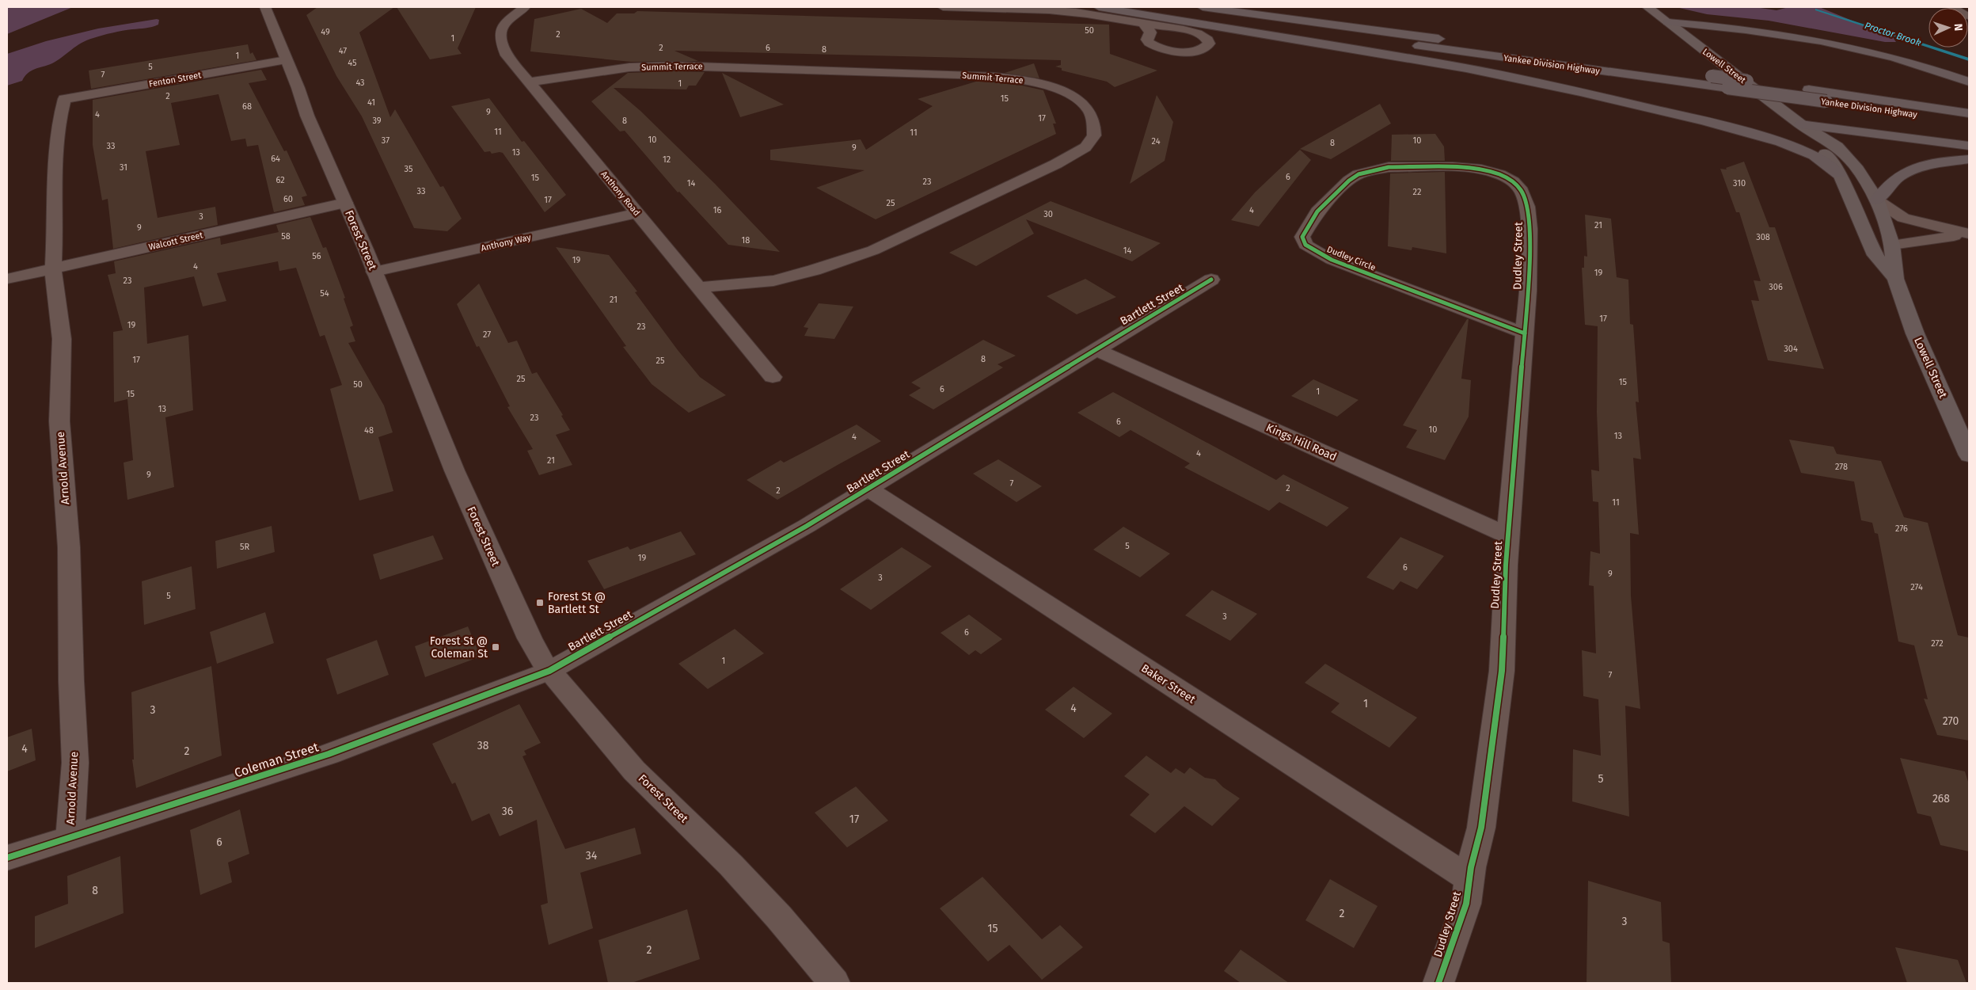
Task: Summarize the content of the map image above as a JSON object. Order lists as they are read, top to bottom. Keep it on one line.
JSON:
{"streets":{"highway":["Yankee Division Highway"],"main road":["Lowell Street"],"street":["Summit Terrace","Fenton Street","Anthony Road","Forest Street","Walcott Street","Anthony Way","Dudley Street","Dudley Circle","Bartlett Street","Kings Hill Road","Arnold Avenue","Baker Street","Coleman Street"]},"crossings":[["Summit Terrace","Anthony Road"],["Fenton Street","Forest Street"],["Fenton Street","Arnold Avenue"],["Anthony Road","Anthony Way"],["Forest Street","Walcott Street"],["Forest Street","Anthony Way"],["Forest Street","Bartlett Street"],["Forest Street","Coleman Street"],["Walcott Street","Arnold Avenue"],["Dudley Street","Dudley Circle"],["Dudley Street","Kings Hill Road"],["Dudley Street","Baker Street"],["Bartlett Street","Kings Hill Road"],["Bartlett Street","Baker Street"],["Bartlett Street","Coleman Street"],["Arnold Avenue","Coleman Street"]],"water":["Proctor Brook"],"places":{"transit":["Forest St @ Bartlett St","Forest St @ Coleman St"]},"house_numbers":["50","49","2","1","2","6","8","47","1","45","5","7","43","1","2","15","41","68","9","4","17","39","8","11","11","10","37","10","24","8","33","9","13","64","12","31","35","6","15","62","23","14","310","33","22","60","17","25","16","4","30","3","21","9","58","308","18","14","56","19","4","19","23","306","54","21","17","19","23","27","304","8","17","25","25","15","50","6","1","15","13","23","6","10","48","13","4","4","21","278","9","7","2","2","11","276","5","5R","19","6","9","3","274","5","3","6","272","1","7","1","4","3","270","38","4","2","5","268","36","17","6","34","8","2","3","15","2"],"north":"right"}
